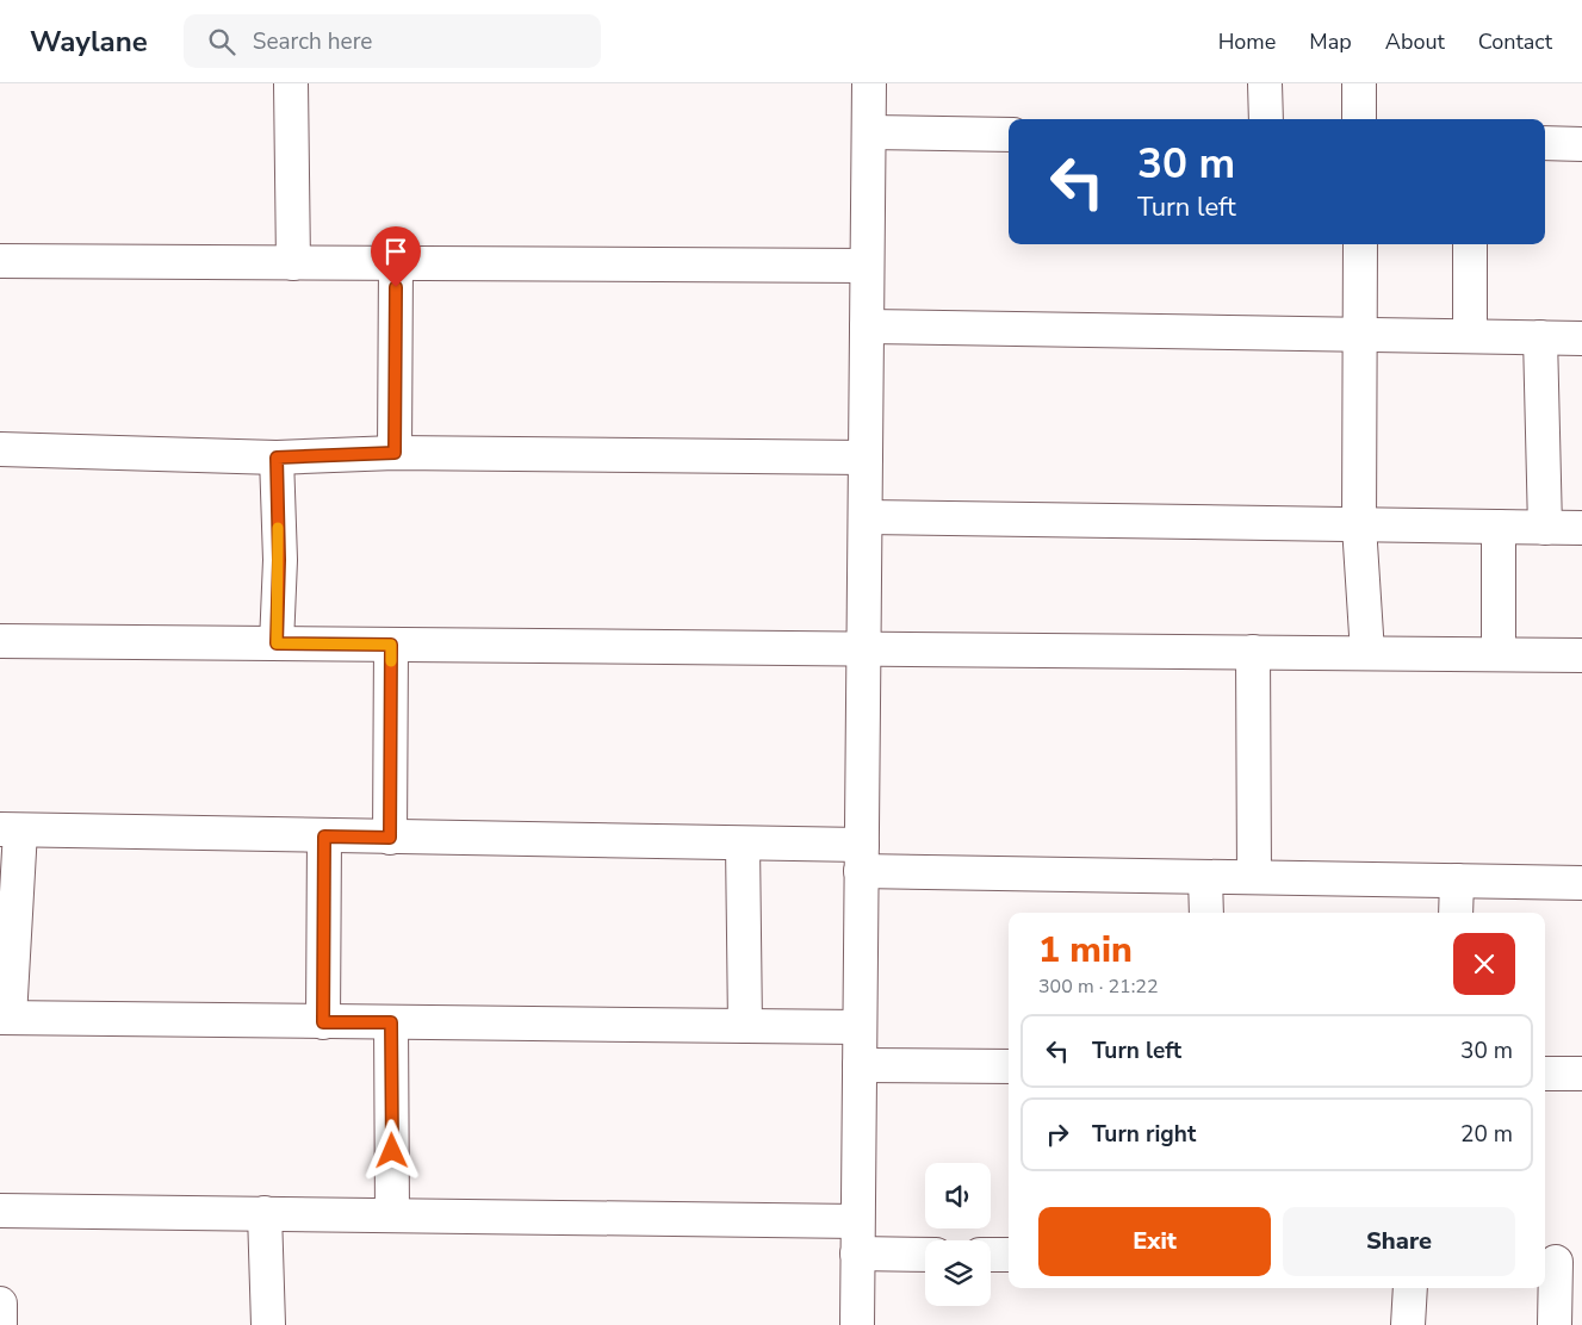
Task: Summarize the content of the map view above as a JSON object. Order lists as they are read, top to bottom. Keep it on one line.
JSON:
{"page":{"header":"Waylane","search":"Search here","nav":["Home","Map","About","Contact"],"turn":["30 m","Turn left"],"heading":["1 min","300 m · 21:22"],"list":[{"name":"Turn left","value":"30 m"},{"name":"Turn right","value":"20 m"}],"buttons":["Exit","Share"]}}
